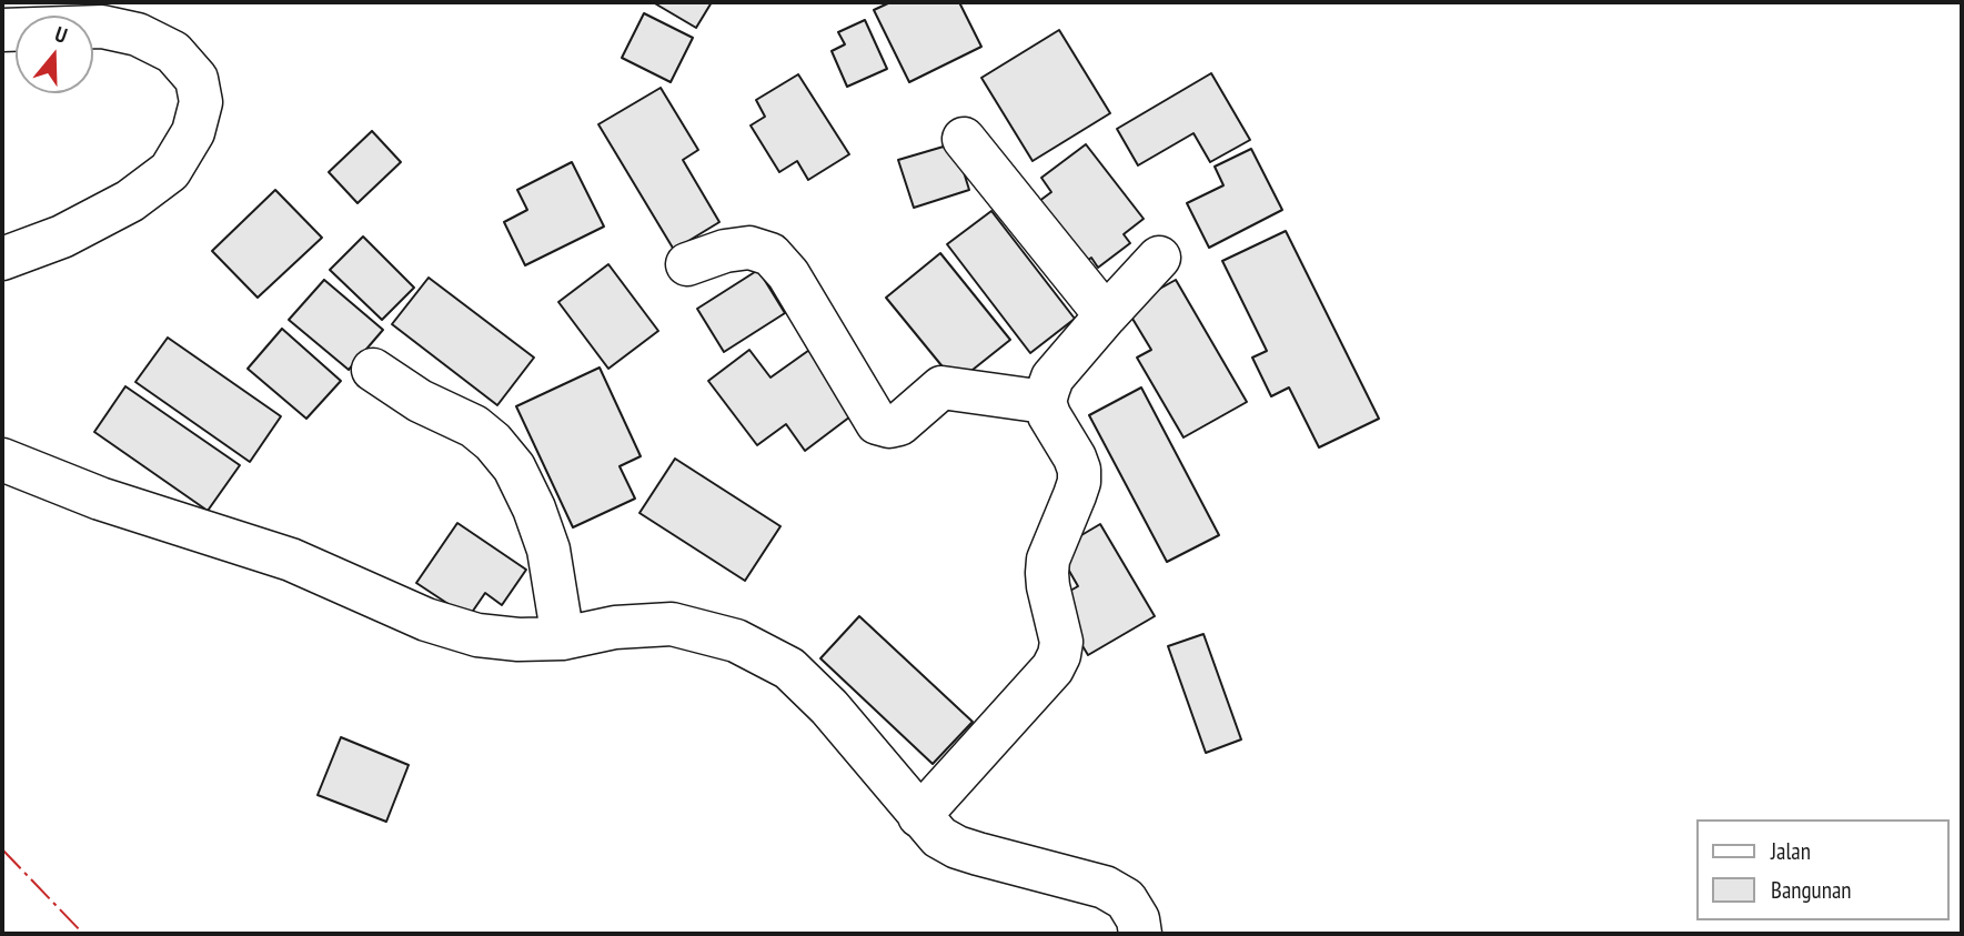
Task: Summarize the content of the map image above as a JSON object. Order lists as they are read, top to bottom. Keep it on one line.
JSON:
{"legend":["Jalan","Bangunan"],"north":"top"}
